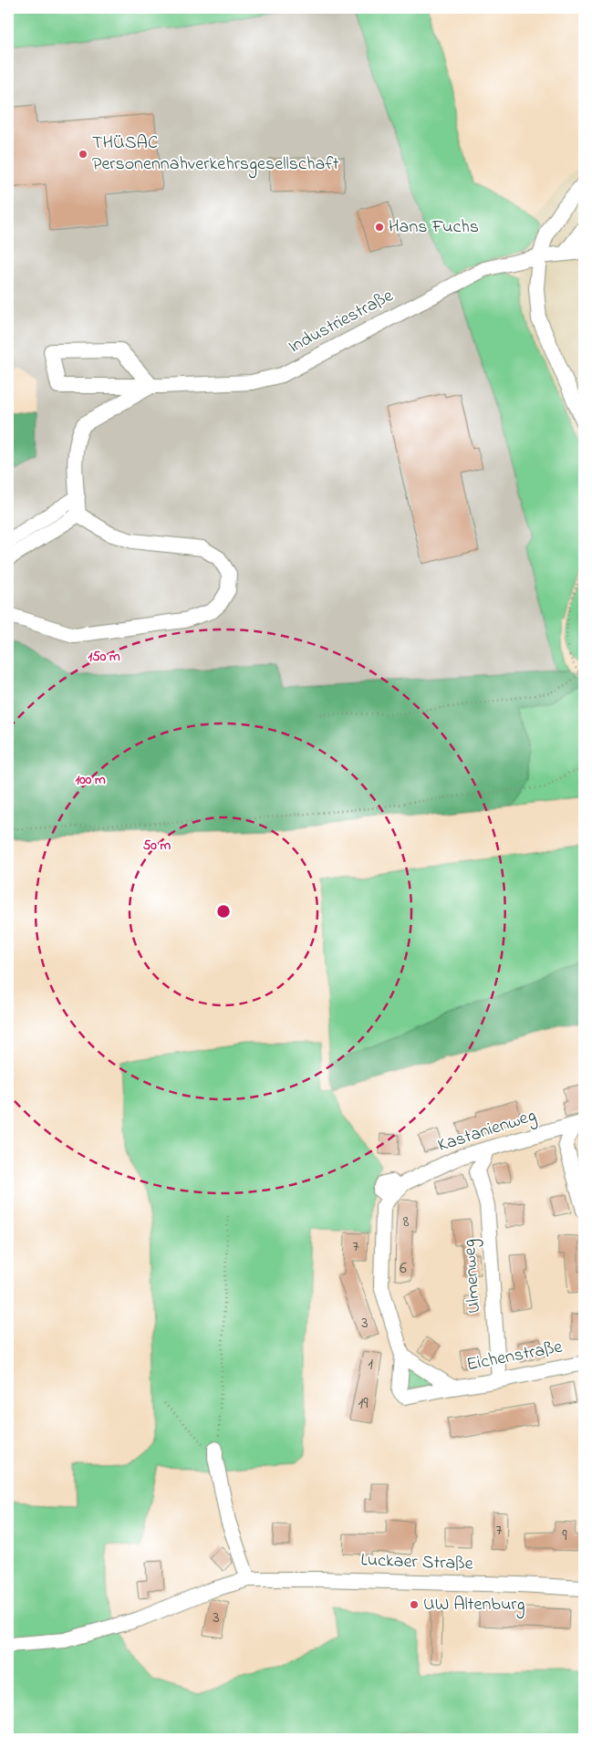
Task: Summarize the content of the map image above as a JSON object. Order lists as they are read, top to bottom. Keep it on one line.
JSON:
{"streets":{"street":["Industriestraße","Kastanienweg","Ulmenweg","Eichenstraße","Luckaer Straße"]},"crossings":[["Kastanienweg","Eichenstraße"],["Ulmenweg","Eichenstraße"]],"places":["THÜSAC Personennahverkehrsgesellschaft","Hans Fuchs","UW Altenburg"],"house_numbers":["8","7","6","3","1","19","7","9","3"],"rings":["150 m","100 m","50 m"]}
